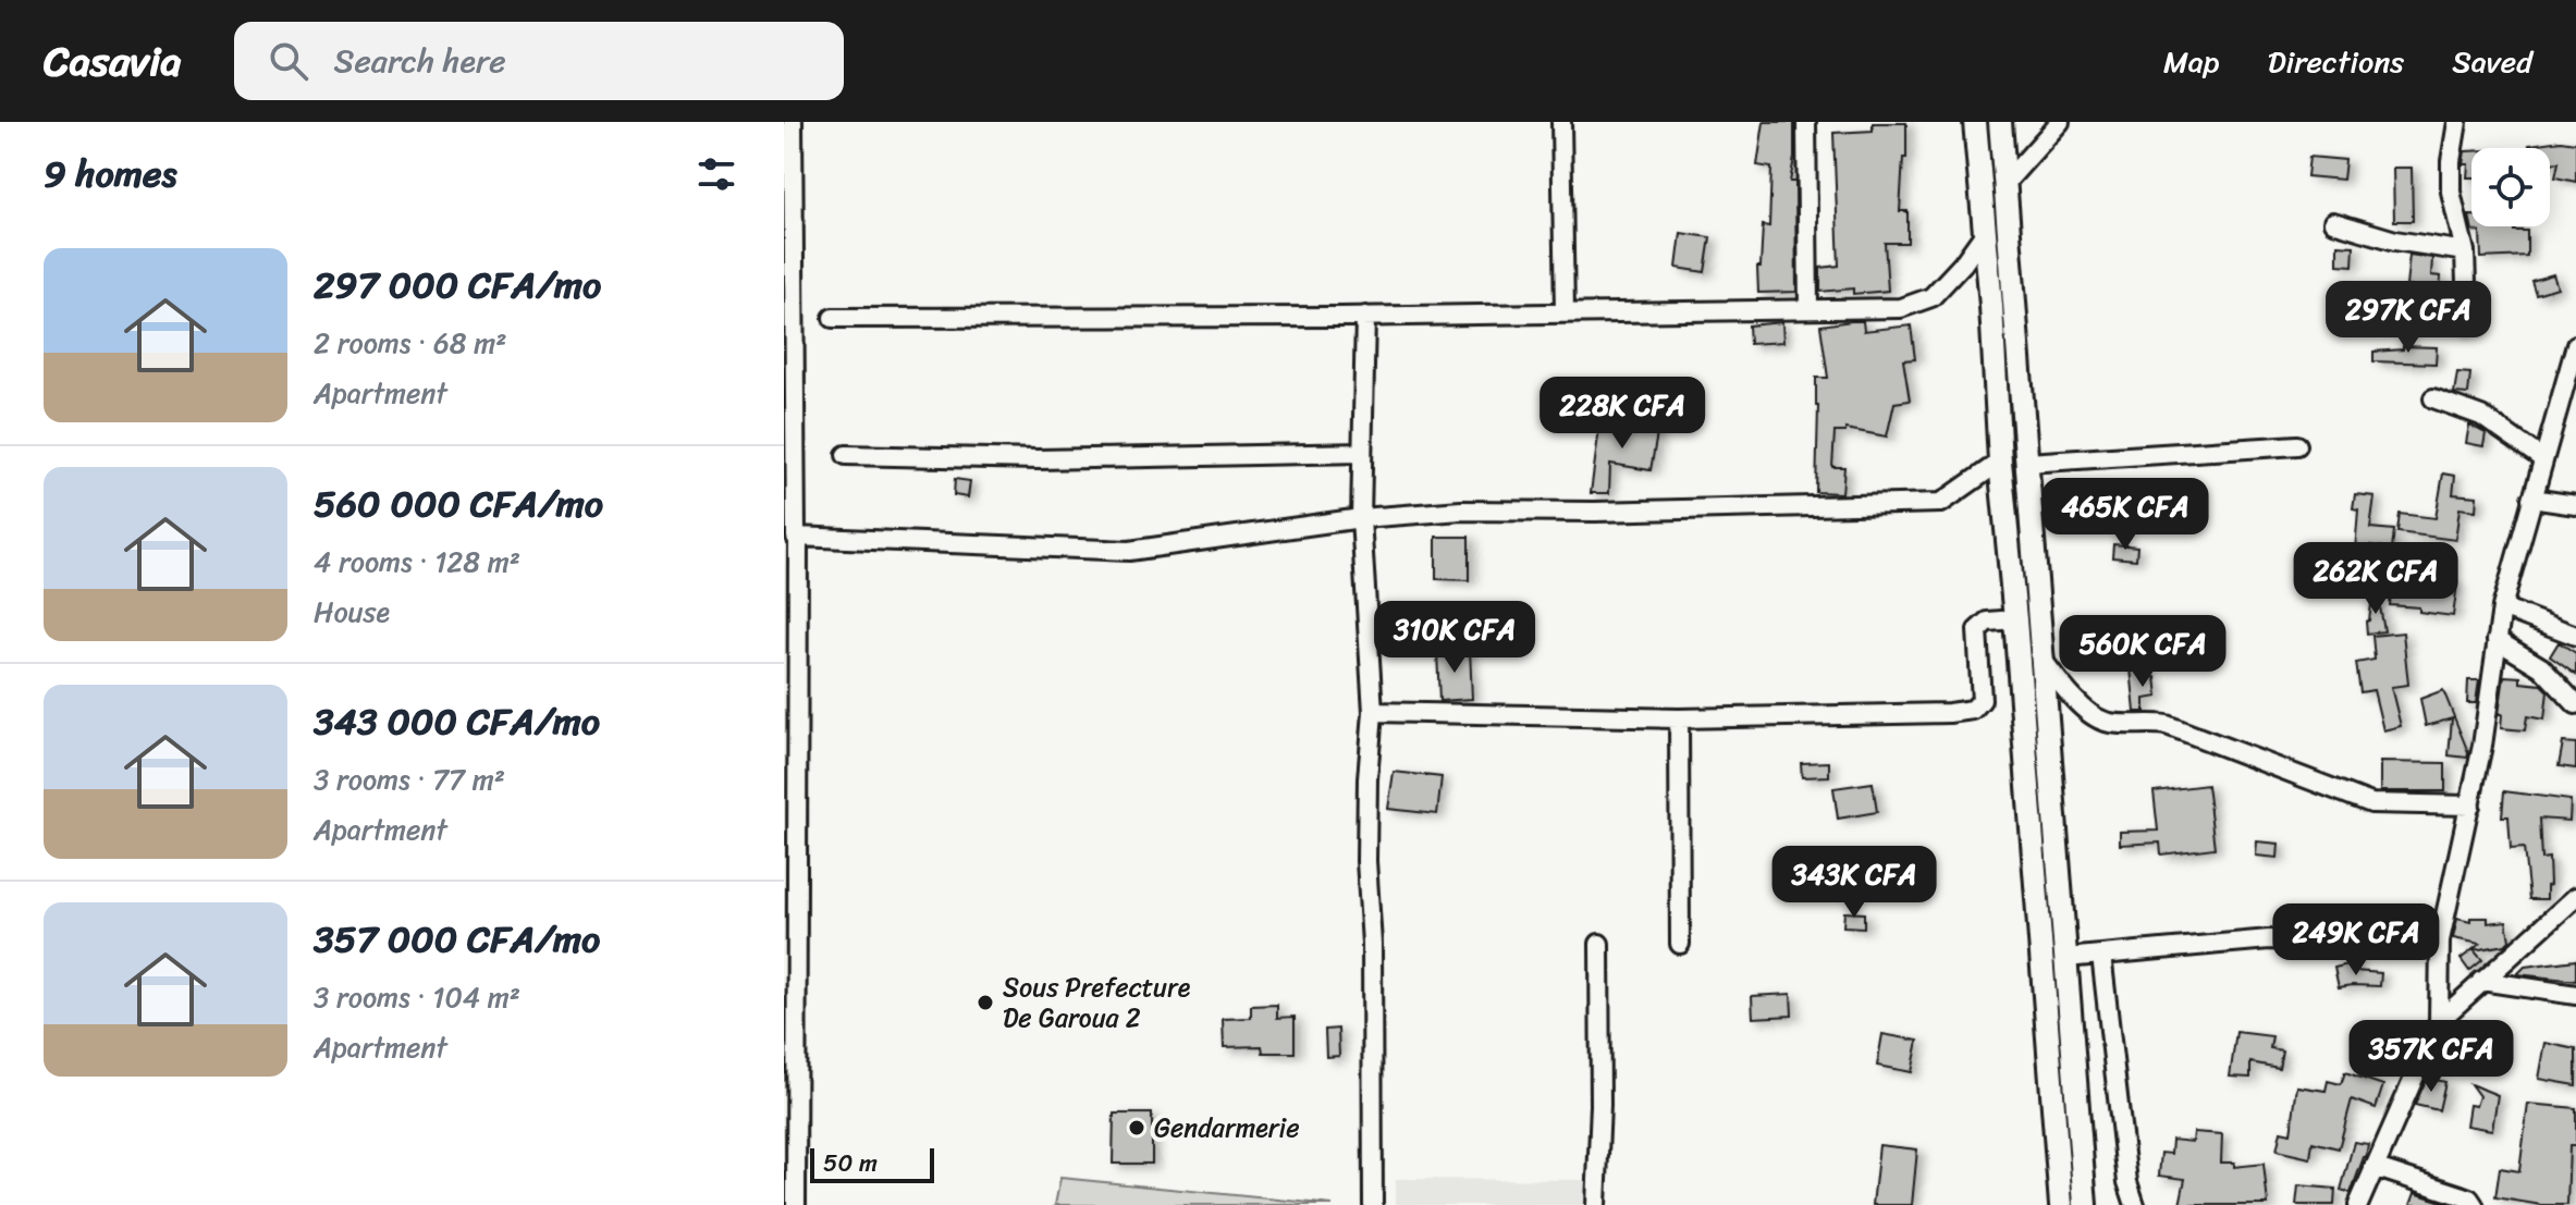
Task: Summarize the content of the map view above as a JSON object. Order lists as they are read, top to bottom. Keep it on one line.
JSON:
{"places":["Sous Prefecture De Garoua 2","Gendarmerie"],"scale_bar":"50 m","page":{"header":"Casavia","search":"Search here","nav":["Map","Directions","Saved"],"heading":"9 homes","list":[{"name":"297 000 CFA/mo","note":"2 rooms · 68 m² · Apartment"},{"name":"560 000 CFA/mo","note":"4 rooms · 128 m² · House"},{"name":"343 000 CFA/mo","note":"3 rooms · 77 m² · Apartment"},{"name":"357 000 CFA/mo","note":"3 rooms · 104 m² · Apartment"}],"price":["297K CFA","228K CFA","465K CFA","262K CFA","310K CFA","560K CFA","343K CFA","249K CFA","357K CFA"],"scale":"50 m"}}
